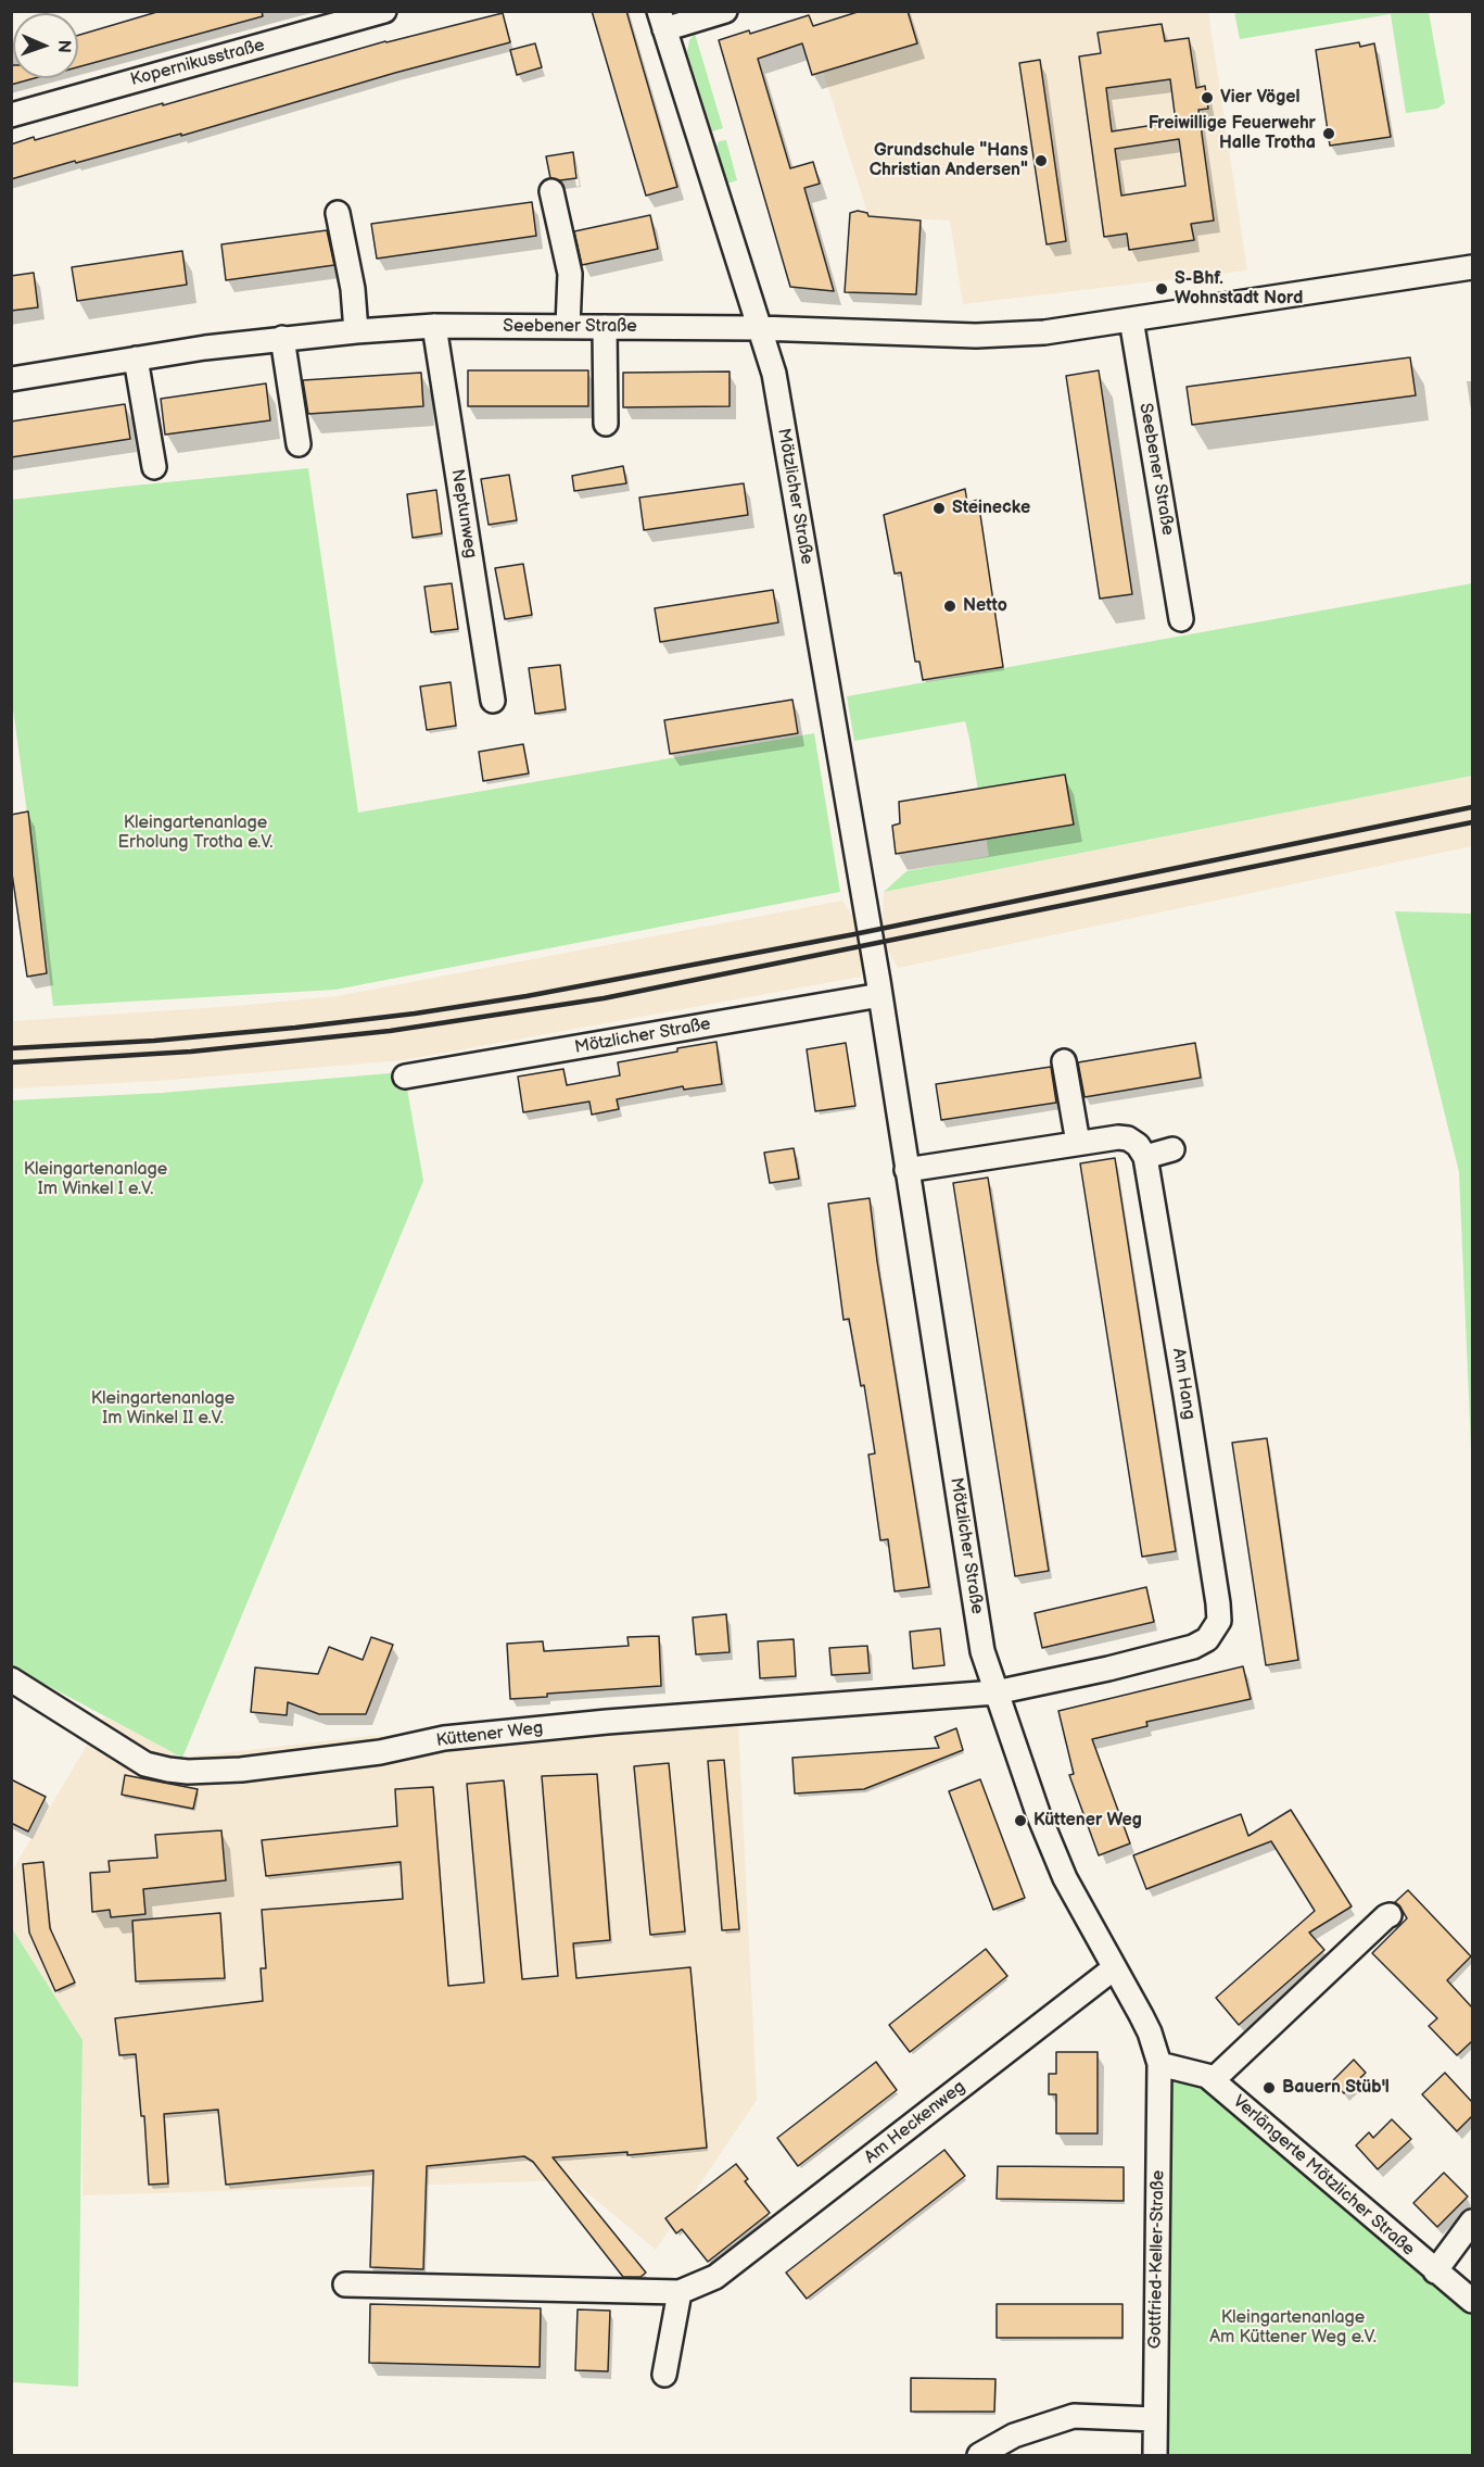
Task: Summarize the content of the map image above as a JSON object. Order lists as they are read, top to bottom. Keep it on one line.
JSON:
{"streets":{"street":["Kopernikusstraße","Seebener Straße","Mötzlicher Straße","Neptunweg","Am Hang","Küttener Weg","Am Heckenweg","Verlängerte Mötzlicher Straße","Gottfried-Keller-Straße"]},"crossings":[["Seebener Straße","Mötzlicher Straße"],["Seebener Straße","Neptunweg"],["Mötzlicher Straße","Am Hang"],["Mötzlicher Straße","Küttener Weg"],["Mötzlicher Straße","Am Heckenweg"],["Mötzlicher Straße","Verlängerte Mötzlicher Straße"],["Mötzlicher Straße","Gottfried-Keller-Straße"],["Am Hang","Küttener Weg"],["Verlängerte Mötzlicher Straße","Gottfried-Keller-Straße"]],"parks":["Kleingartenanlage Erholung Trotha e.V.","Kleingartenanlage Im Winkel I e.V.","Kleingartenanlage Im Winkel II e.V.","Kleingartenanlage Am Küttener Weg e.V."],"places":["Vier Vögel","Freiwillige Feuerwehr Halle Trotha","Grundschule \"Hans Christian Andersen\"","S-Bhf. Wohnstadt Nord","Steinecke","Netto","Küttener Weg","Bauern Stüb'l"],"north":"right"}
